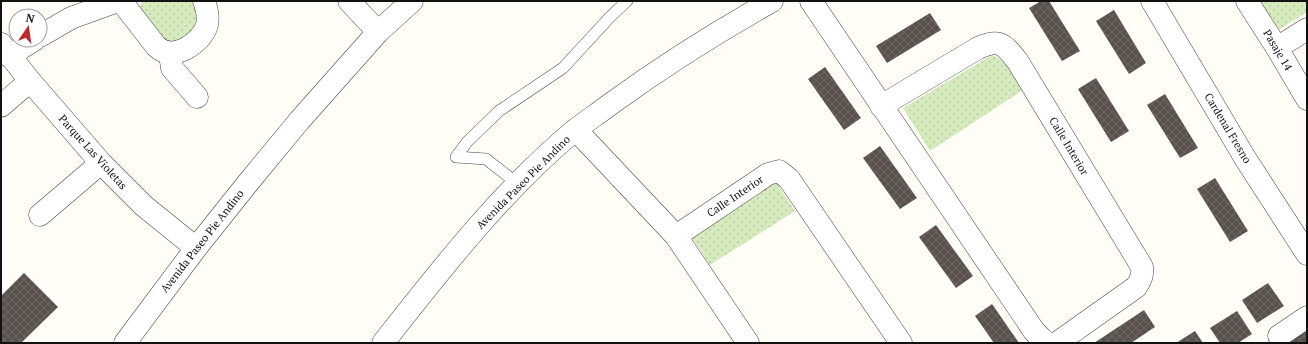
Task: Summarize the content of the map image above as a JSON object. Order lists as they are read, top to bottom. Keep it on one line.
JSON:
{"streets":{"street":["Pasaje 14","Cardenal Fresno","Calle Interior","Parque Las Violetas","Avenida Paseo Pie Andino"]},"crossings":[["Parque Las Violetas","Avenida Paseo Pie Andino"]],"north":"top"}
